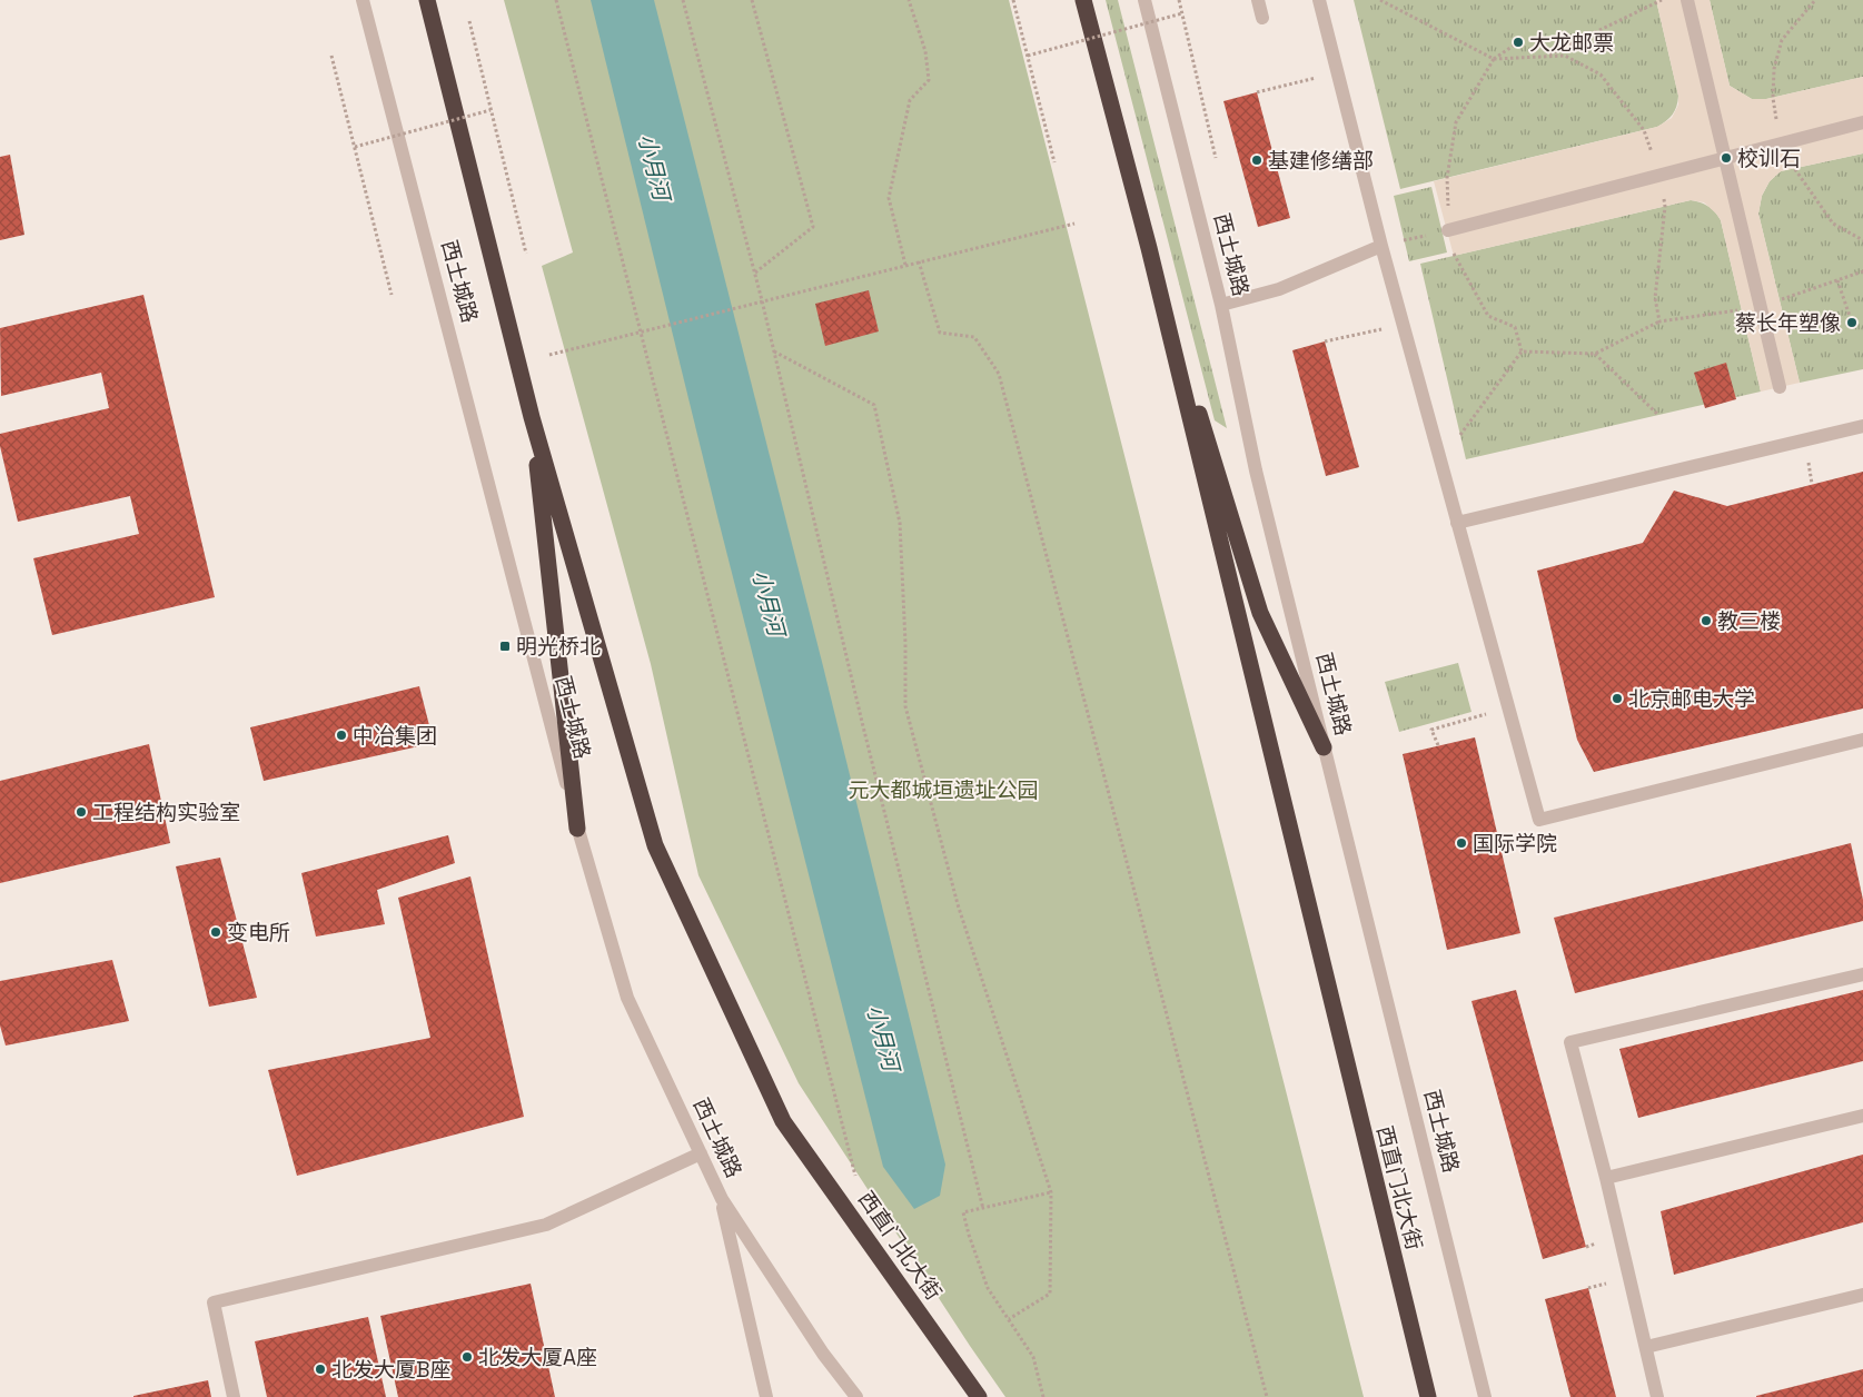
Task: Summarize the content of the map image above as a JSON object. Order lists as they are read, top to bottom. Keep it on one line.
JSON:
{"streets":{"highway":["西直门北大街"],"street":["西土城路"]},"water":["小月河"],"parks":["元大都城垣遗址公园"],"places":{"other":["大龙邮票","校训石","基建修缮部","蔡长年塑像","教三楼","北京邮电大学","中冶集团","工程结构实验室","国际学院","变电所","北发大厦A座","北发大厦B座"],"transit":["明光桥北"]}}
